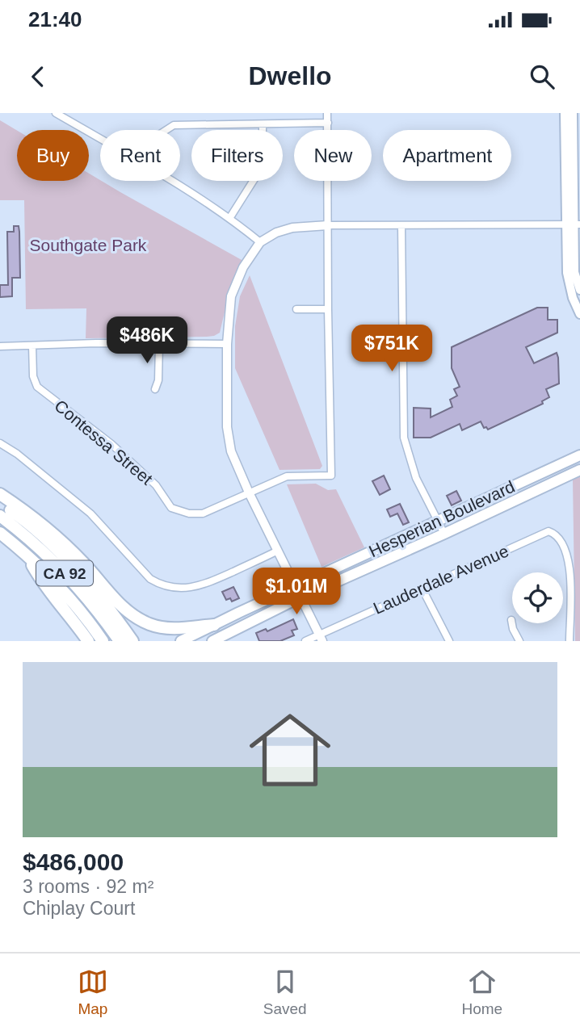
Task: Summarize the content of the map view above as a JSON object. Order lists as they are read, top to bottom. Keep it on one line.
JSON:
{"streets":{"highway":["CA 92"],"main road":["Hesperian Boulevard"],"street":["Contessa Street","Lauderdale Avenue"]},"parks":["Southgate Park"],"page":{"status":"21:40","header":"Dwello","chip":["Buy","Rent","Filters","New","Apartment"],"price":["$486K","$751K","$1.01M"],"list":[{"name":"$486,000","note":"3 rooms · 92 m² · Chiplay Court"}],"tabs":["Map","Saved","Home"]}}
